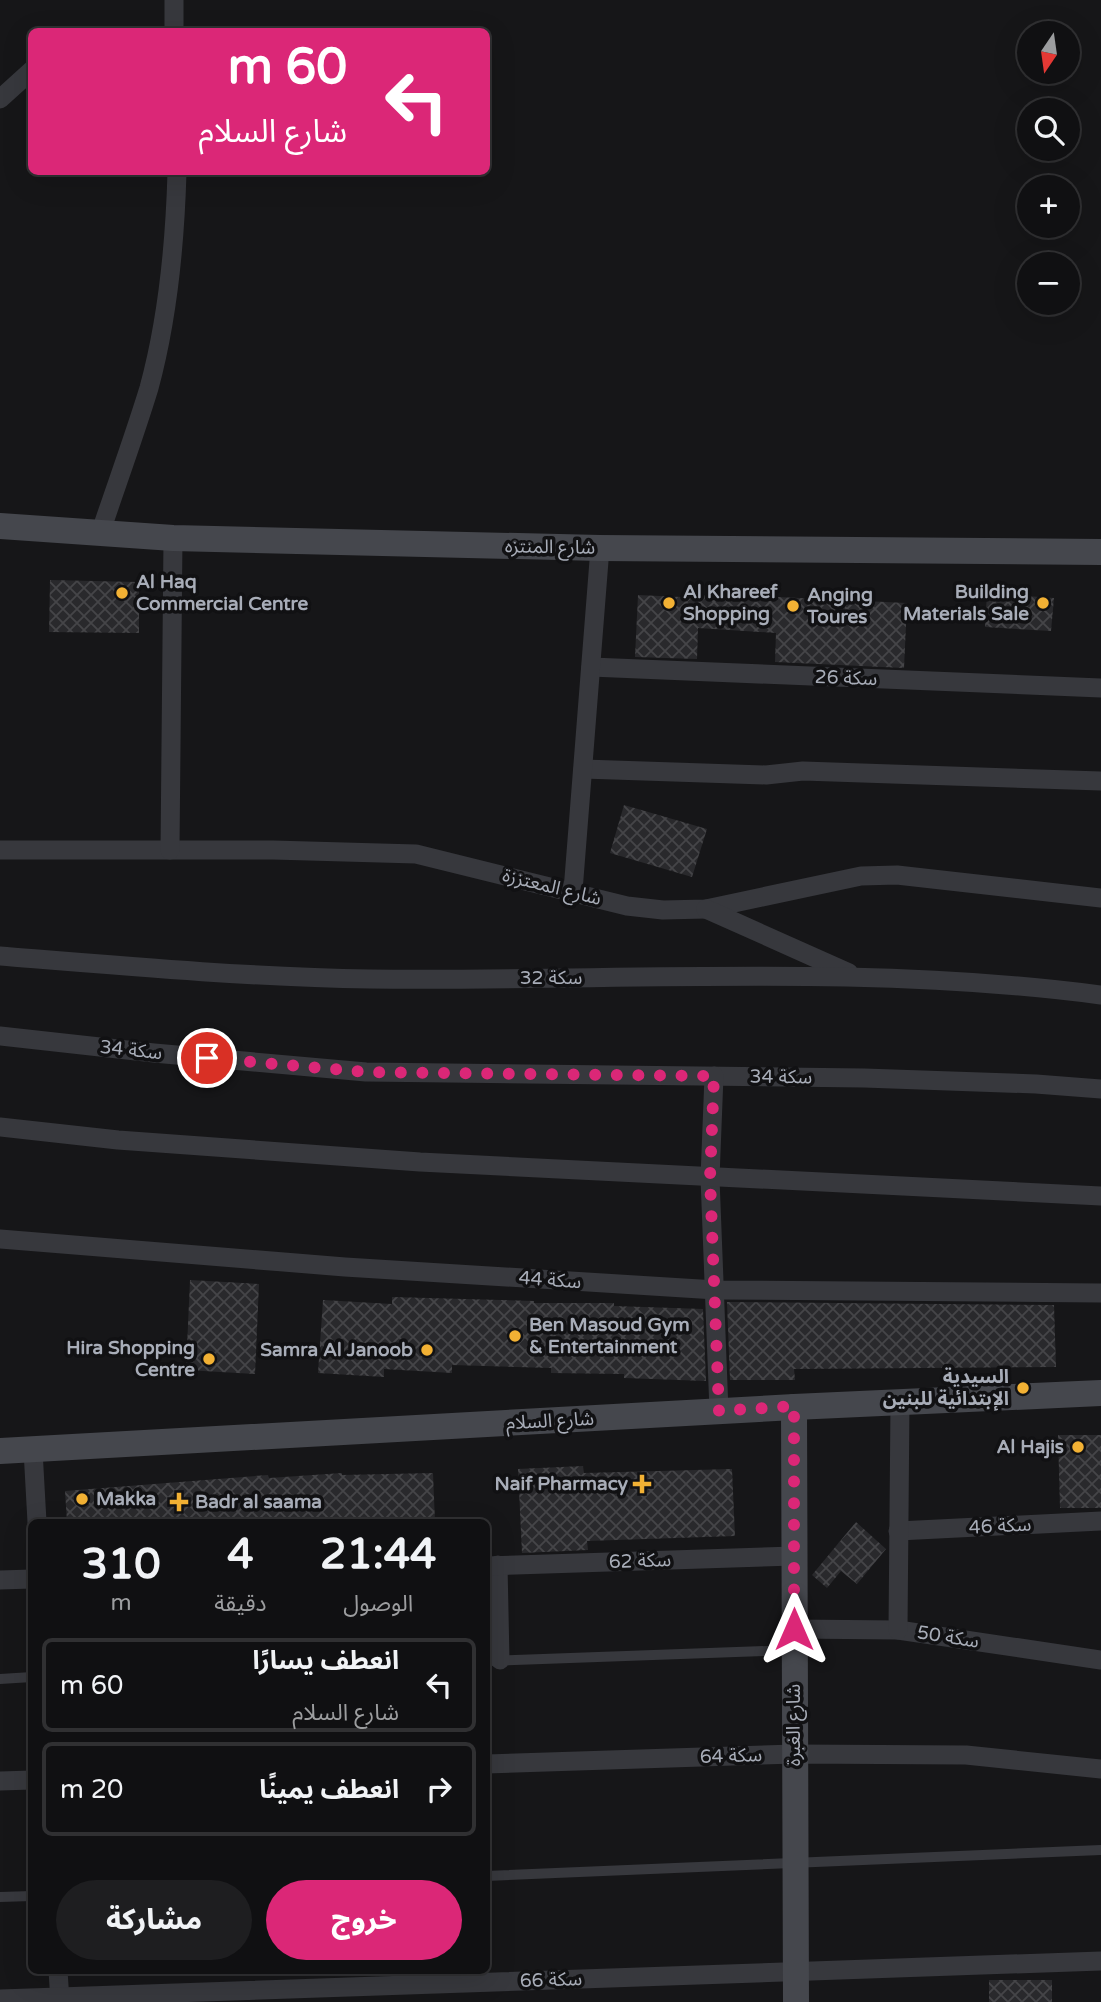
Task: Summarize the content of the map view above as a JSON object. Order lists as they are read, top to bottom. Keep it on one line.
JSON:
{"streets":{"street":["شارع المنتزه","سكة 26","شارع المعتززة","سكة 32","سكة 34","سكة 44","شارع السلام","سكة 46","سكة 62","سكة 50","شارع الغبرة","سكة 64","سكة 66"]},"crossings":[["شارع السلام","شارع الغبرة"],["سكة 62","شارع الغبرة"],["سكة 50","شارع الغبرة"],["شارع الغبرة","سكة 64"],["شارع الغبرة","سكة 66"]],"places":{"other":["Al Haq Commercial Centre","Al Khareef Shopping","Building Materials Sale","Anging Toures","Ben Masoud Gym & Entertainment","Samra Al Janoob","Hira Shopping Centre","السيدية الإبتدائية للبنين","Al Hajis","Makka"],"health":["Naif Pharmacy","Badr al saama"]},"north":"bottom","page":{"map_buttons":["+","−"],"turn":["60 m","شارع السلام"],"eta":["21:44","الوصول","4","دقيقة","310","m"],"list":[{"name":"انعطف يسارًا","note":"شارع السلام","value":"60 m"},{"name":"انعطف يمينًا","value":"20 m"}],"buttons":["خروج","مشاركة"]}}
